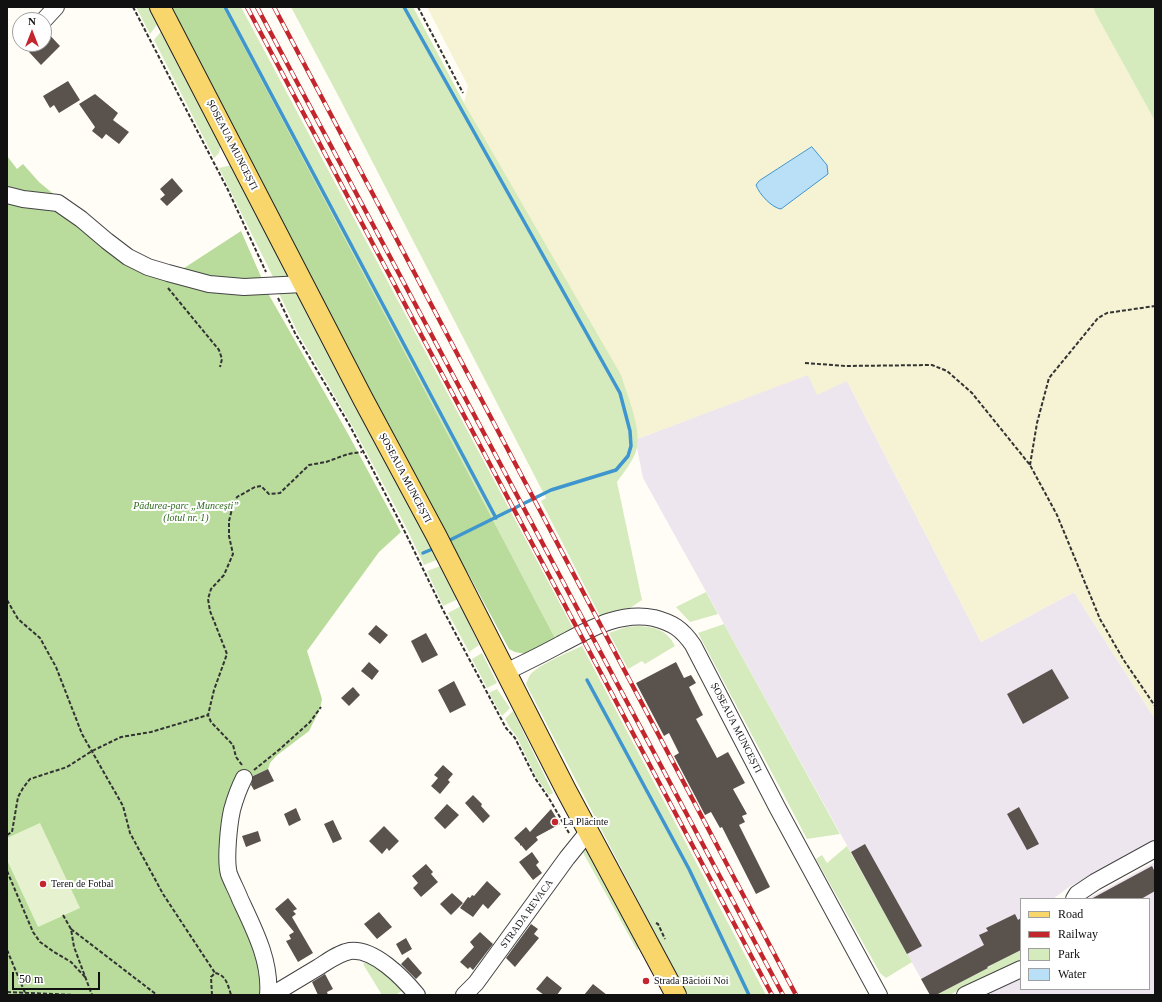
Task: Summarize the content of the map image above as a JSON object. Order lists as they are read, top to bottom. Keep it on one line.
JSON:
{"streets":{"main road":["ȘOSEAUA MUNCEȘTI"],"street":["STRADA REVACA"]},"crossings":[["ȘOSEAUA MUNCEȘTI","STRADA REVACA"]],"parks":["Pădurea-parc „Muncești” (lotul nr. 1)"],"places":["La Plăcinte","Teren de Fotbal","Strada Băcioii Noi"],"legend":["Road","Railway","Park","Water"],"scale_bar":"50 m","north":"top"}
